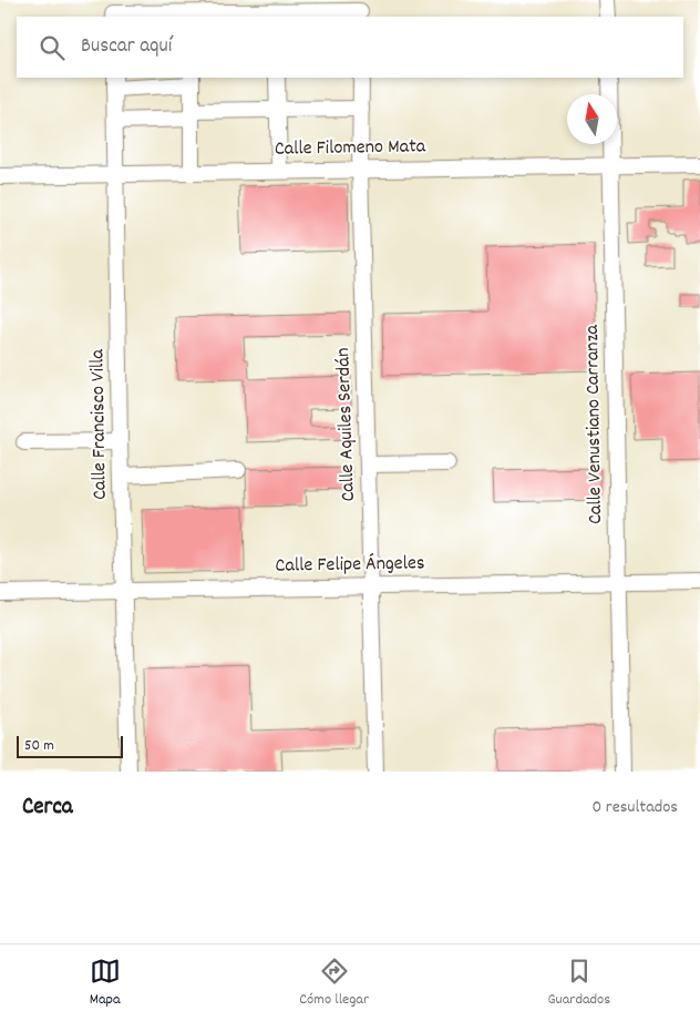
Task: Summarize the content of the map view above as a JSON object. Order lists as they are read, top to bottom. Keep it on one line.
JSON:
{"streets":{"street":["Calle Filomeno Mata","Calle Francisco Villa","Calle Aquiles Serdán","Calle Venustiano Carranza","Calle Felipe Ángeles"]},"crossings":[["Calle Filomeno Mata","Calle Francisco Villa"],["Calle Filomeno Mata","Calle Aquiles Serdán"],["Calle Filomeno Mata","Calle Venustiano Carranza"],["Calle Francisco Villa","Calle Felipe Ángeles"],["Calle Aquiles Serdán","Calle Felipe Ángeles"],["Calle Venustiano Carranza","Calle Felipe Ángeles"]],"scale_bar":"50 m","north":"top","page":{"search":"Buscar aquí","scale":"50 m","heading":["Cerca","0 resultados"],"nav":["Mapa","Cómo llegar","Guardados"]}}
